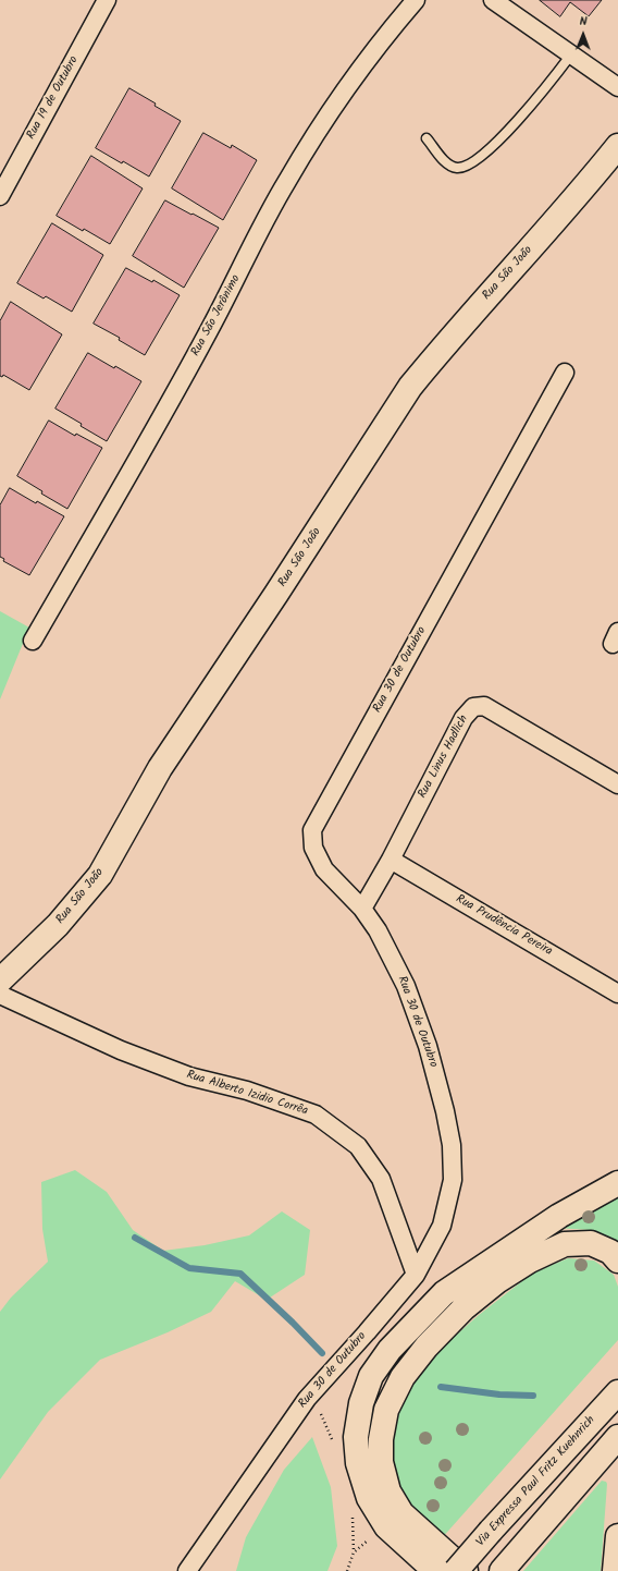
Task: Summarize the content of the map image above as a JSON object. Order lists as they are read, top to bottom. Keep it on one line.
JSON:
{"streets":{"main road":["Rua São João","Via Expressa Paul Fritz Kuehnrich"],"street":["Rua 19 de Outubro","Rua São Jerônimo","Rua 30 de Outubro","Rua Linus Hadlich","Rua Prudência Pereira","Rua Alberto Izidio Corrêa"]},"crossings":[["Rua 30 de Outubro","Rua Linus Hadlich"],["Rua 30 de Outubro","Rua Alberto Izidio Corrêa"],["Rua Linus Hadlich","Rua Prudência Pereira"]],"north":"top"}
